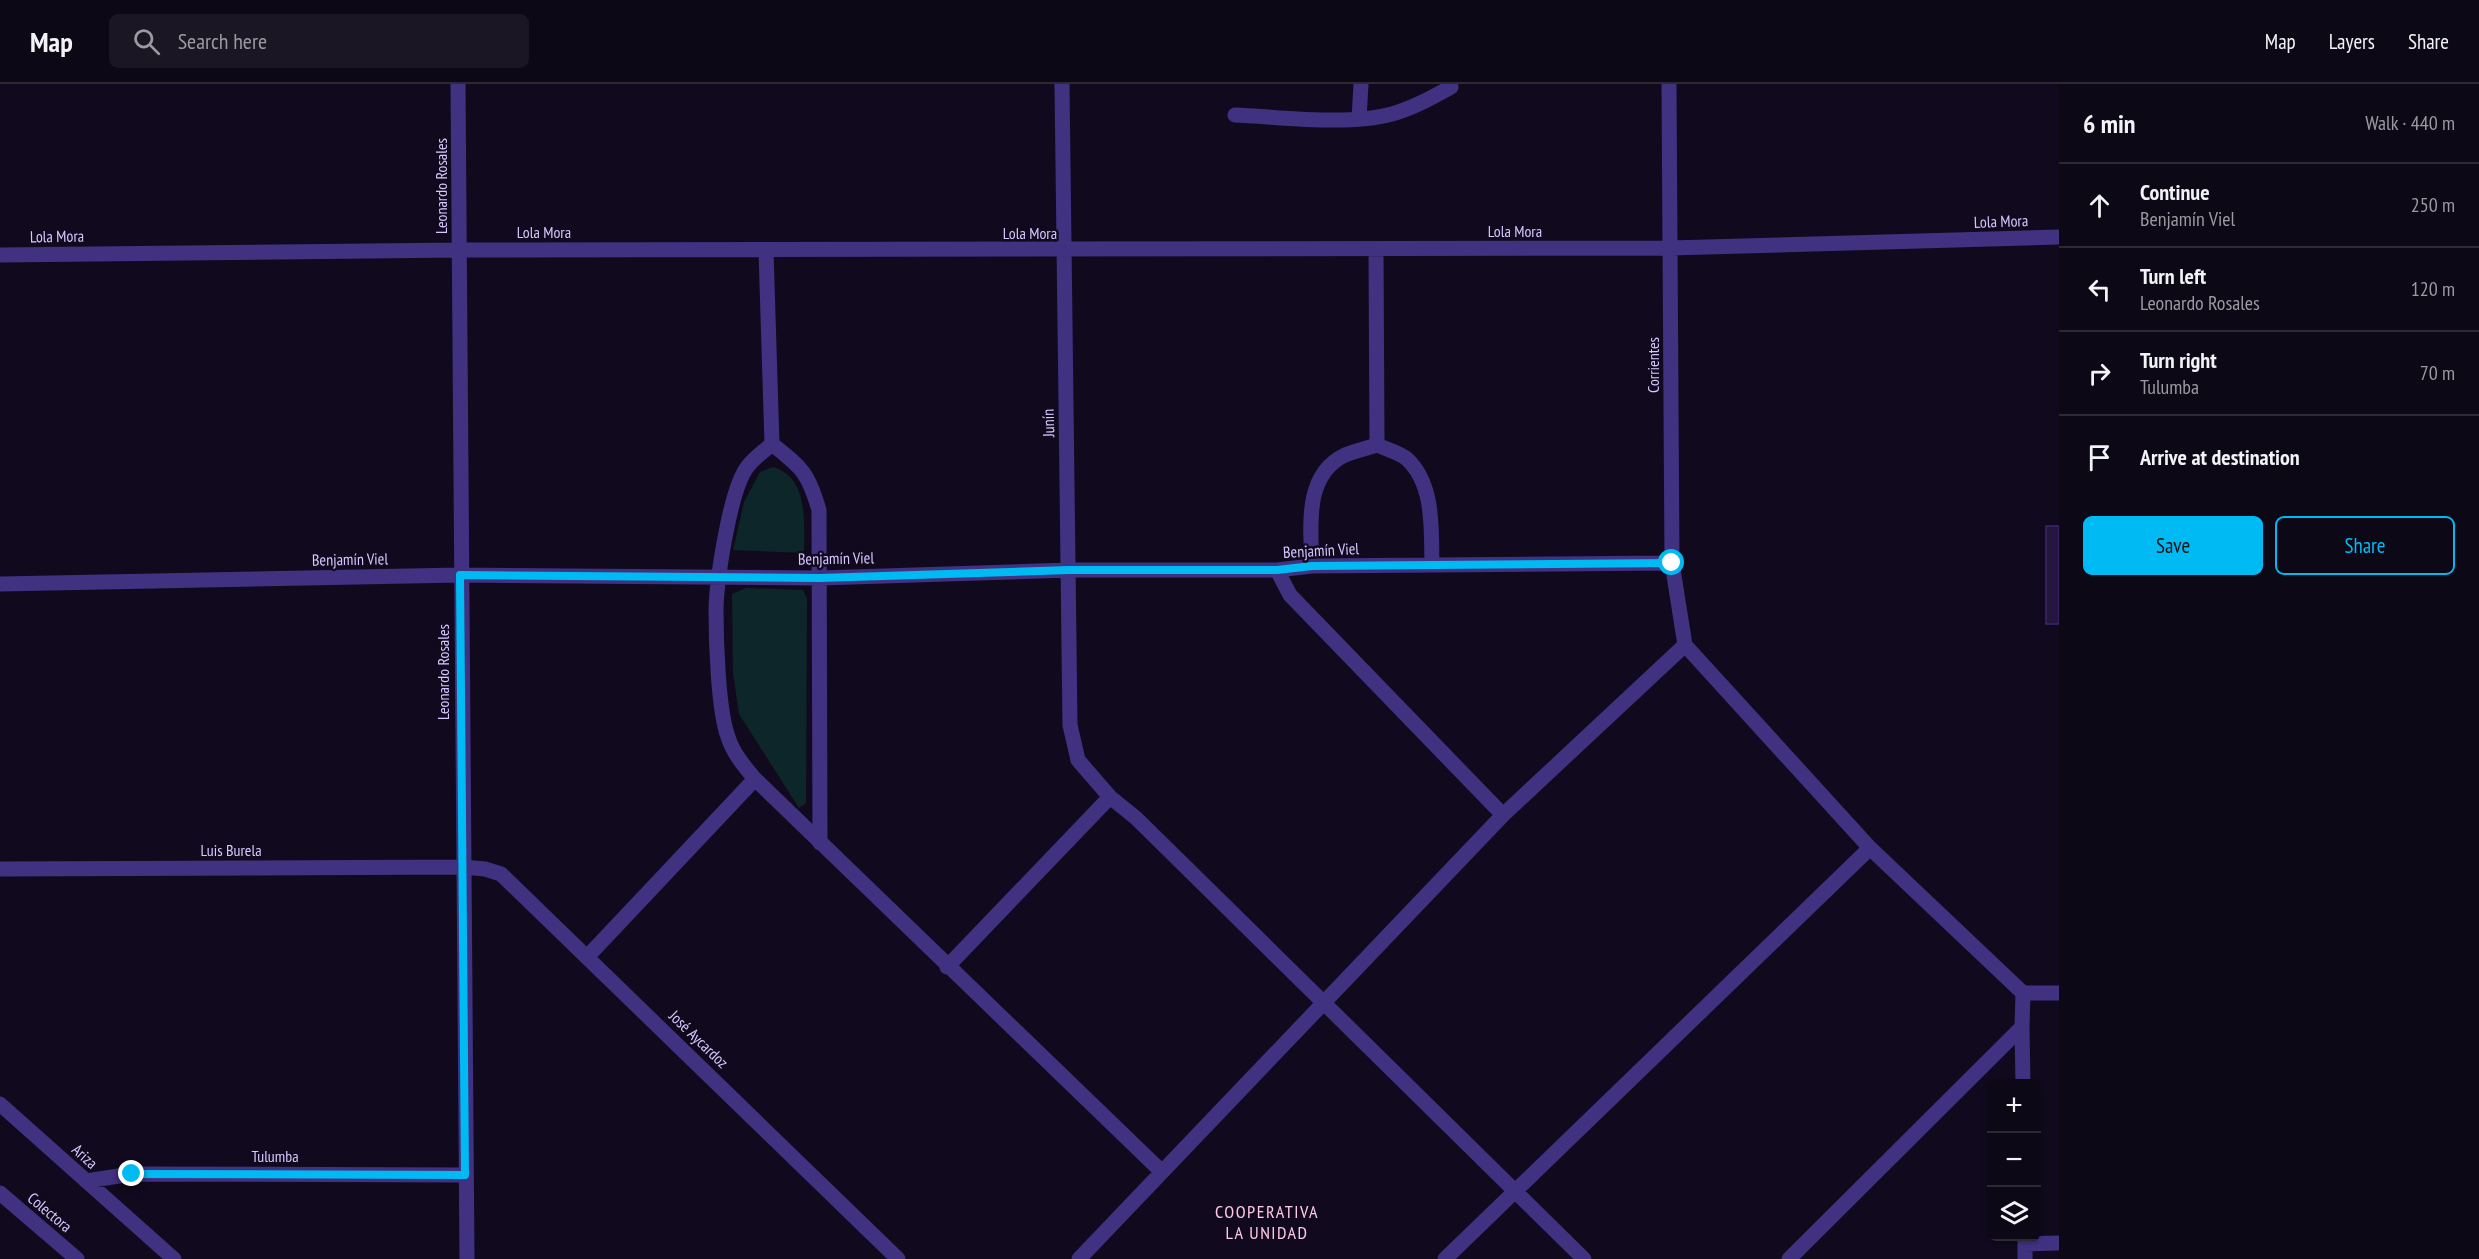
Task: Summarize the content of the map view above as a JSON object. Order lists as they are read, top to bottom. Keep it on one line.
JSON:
{"streets":{"street":["Leonardo Rosales","Lola Mora","Corrientes","Junín","Benjamín Viel","Luis Burela","José Aycardoz","Ariza","Tulumba","Colectora"]},"crossings":[["Leonardo Rosales","Lola Mora"],["Leonardo Rosales","Benjamín Viel"],["Leonardo Rosales","Luis Burela"],["Leonardo Rosales","José Aycardoz"],["Leonardo Rosales","Tulumba"],["Lola Mora","Corrientes"],["Lola Mora","Junín"],["Corrientes","Benjamín Viel"],["Junín","Benjamín Viel"],["Luis Burela","José Aycardoz"],["Ariza","Tulumba"]],"districts":["COOPERATIVA LA UNIDAD"],"page":{"header":"Map","search":"Search here","nav":["Map","Layers","Share"],"heading":["6 min","Walk · 440 m"],"list":[["Continue","Benjamín Viel","250 m"],["Turn left","Leonardo Rosales","120 m"],["Turn right","Tulumba","70 m"],"Arrive at destination"],"buttons":["Save","Share"],"map_buttons":["+","−"]}}
